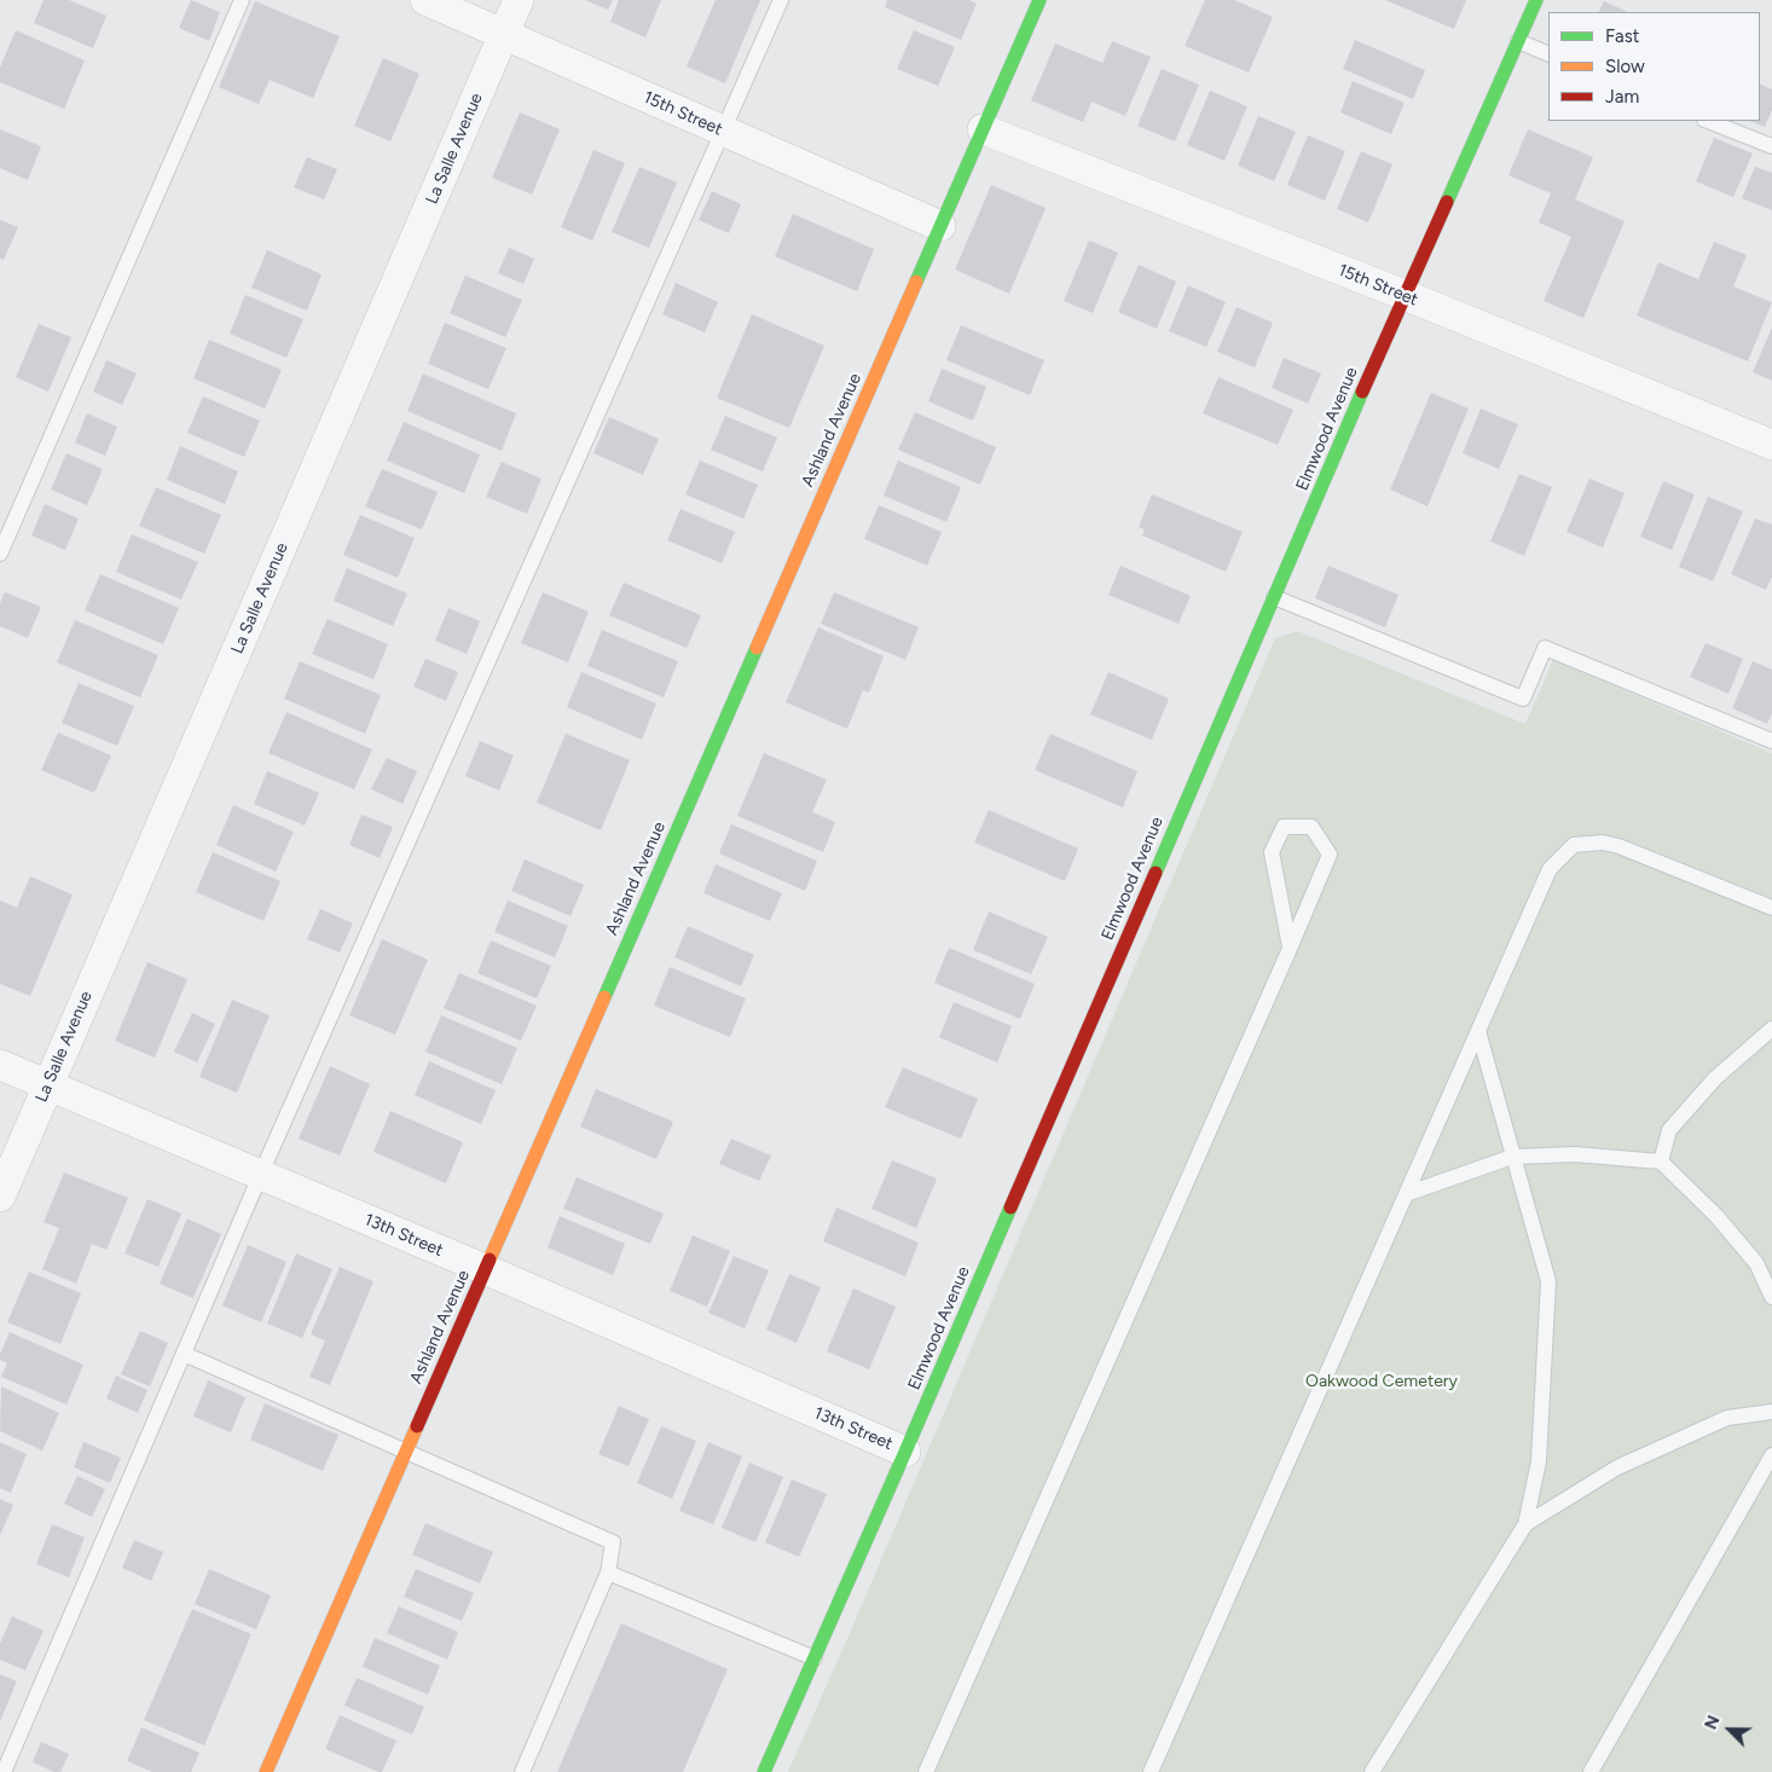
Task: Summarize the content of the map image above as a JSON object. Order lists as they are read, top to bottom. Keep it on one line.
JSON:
{"streets":{"street":["15th Street","La Salle Avenue","Elmwood Avenue","Ashland Avenue","13th Street"]},"crossings":[["15th Street","La Salle Avenue"],["15th Street","Elmwood Avenue"],["15th Street","Ashland Avenue"],["La Salle Avenue","13th Street"],["Elmwood Avenue","13th Street"],["Ashland Avenue","13th Street"]],"parks":["Oakwood Cemetery"],"legend":["Fast","Slow","Jam"],"north":"top left"}
